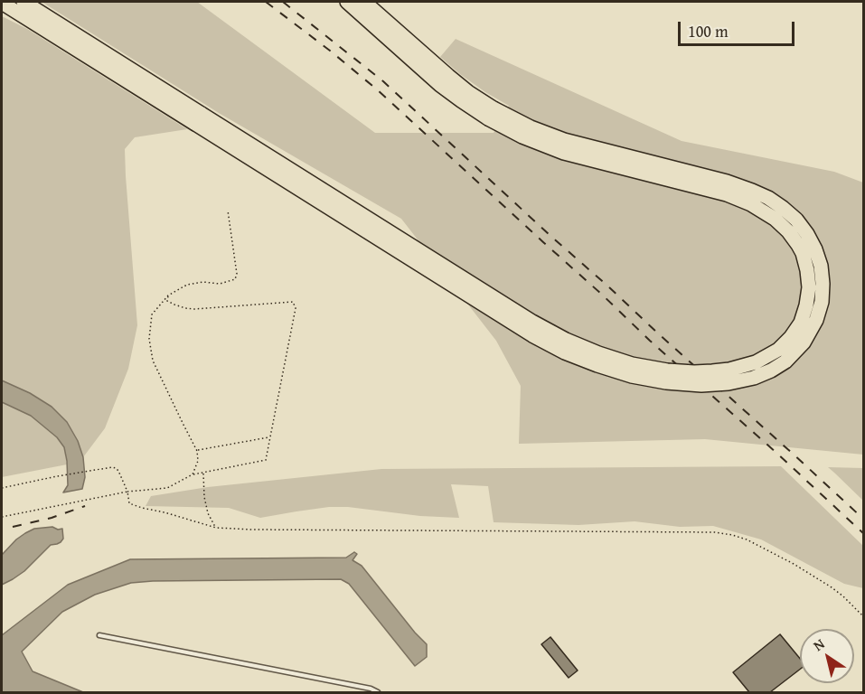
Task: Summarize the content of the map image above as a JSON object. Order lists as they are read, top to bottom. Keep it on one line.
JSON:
{"scale_bar":"100 m","north":"top left"}
